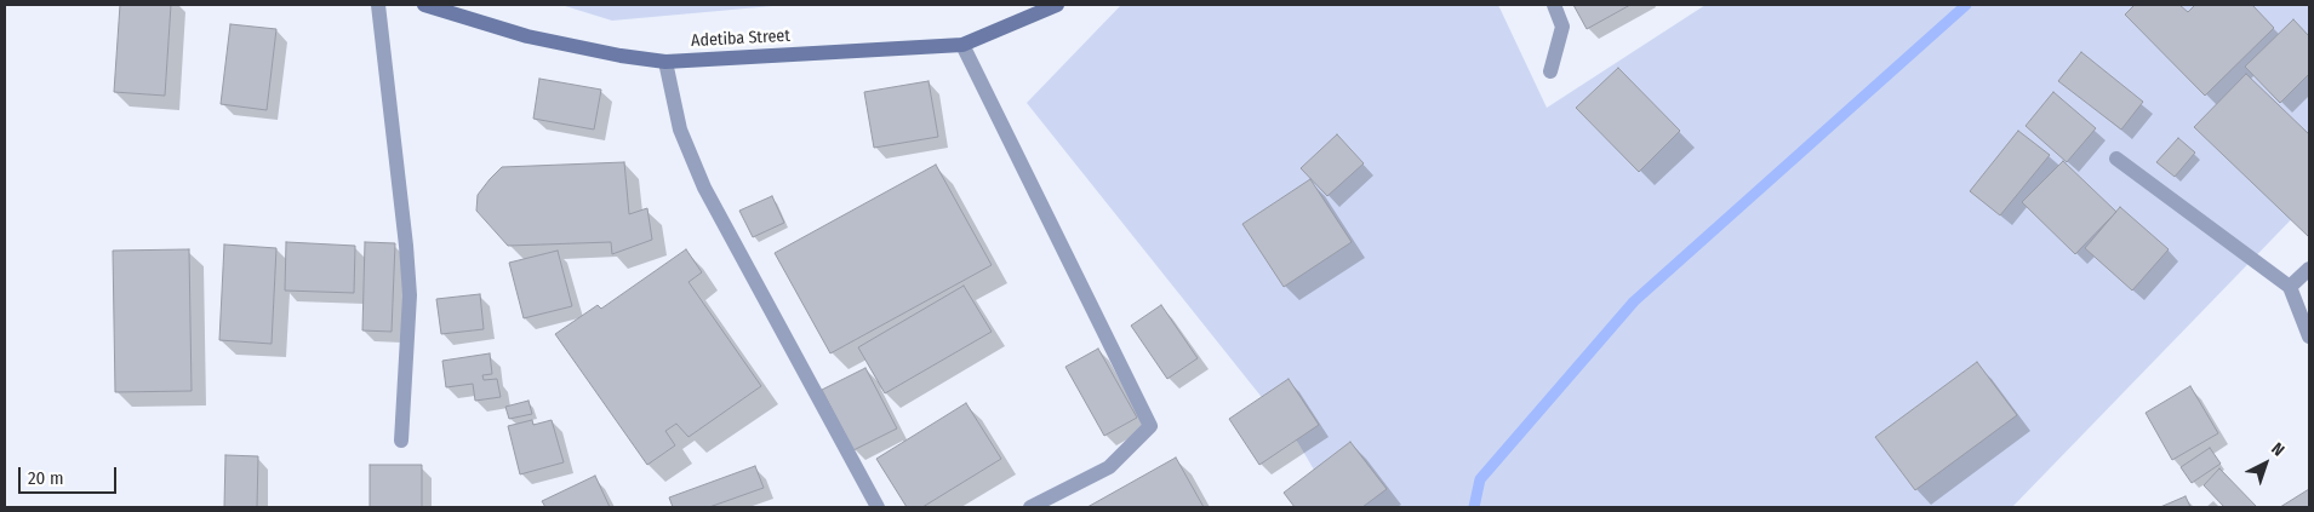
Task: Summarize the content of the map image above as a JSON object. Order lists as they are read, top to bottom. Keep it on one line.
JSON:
{"streets":{"street":["Adetiba Street"]},"scale_bar":"20 m","north":"top right"}
